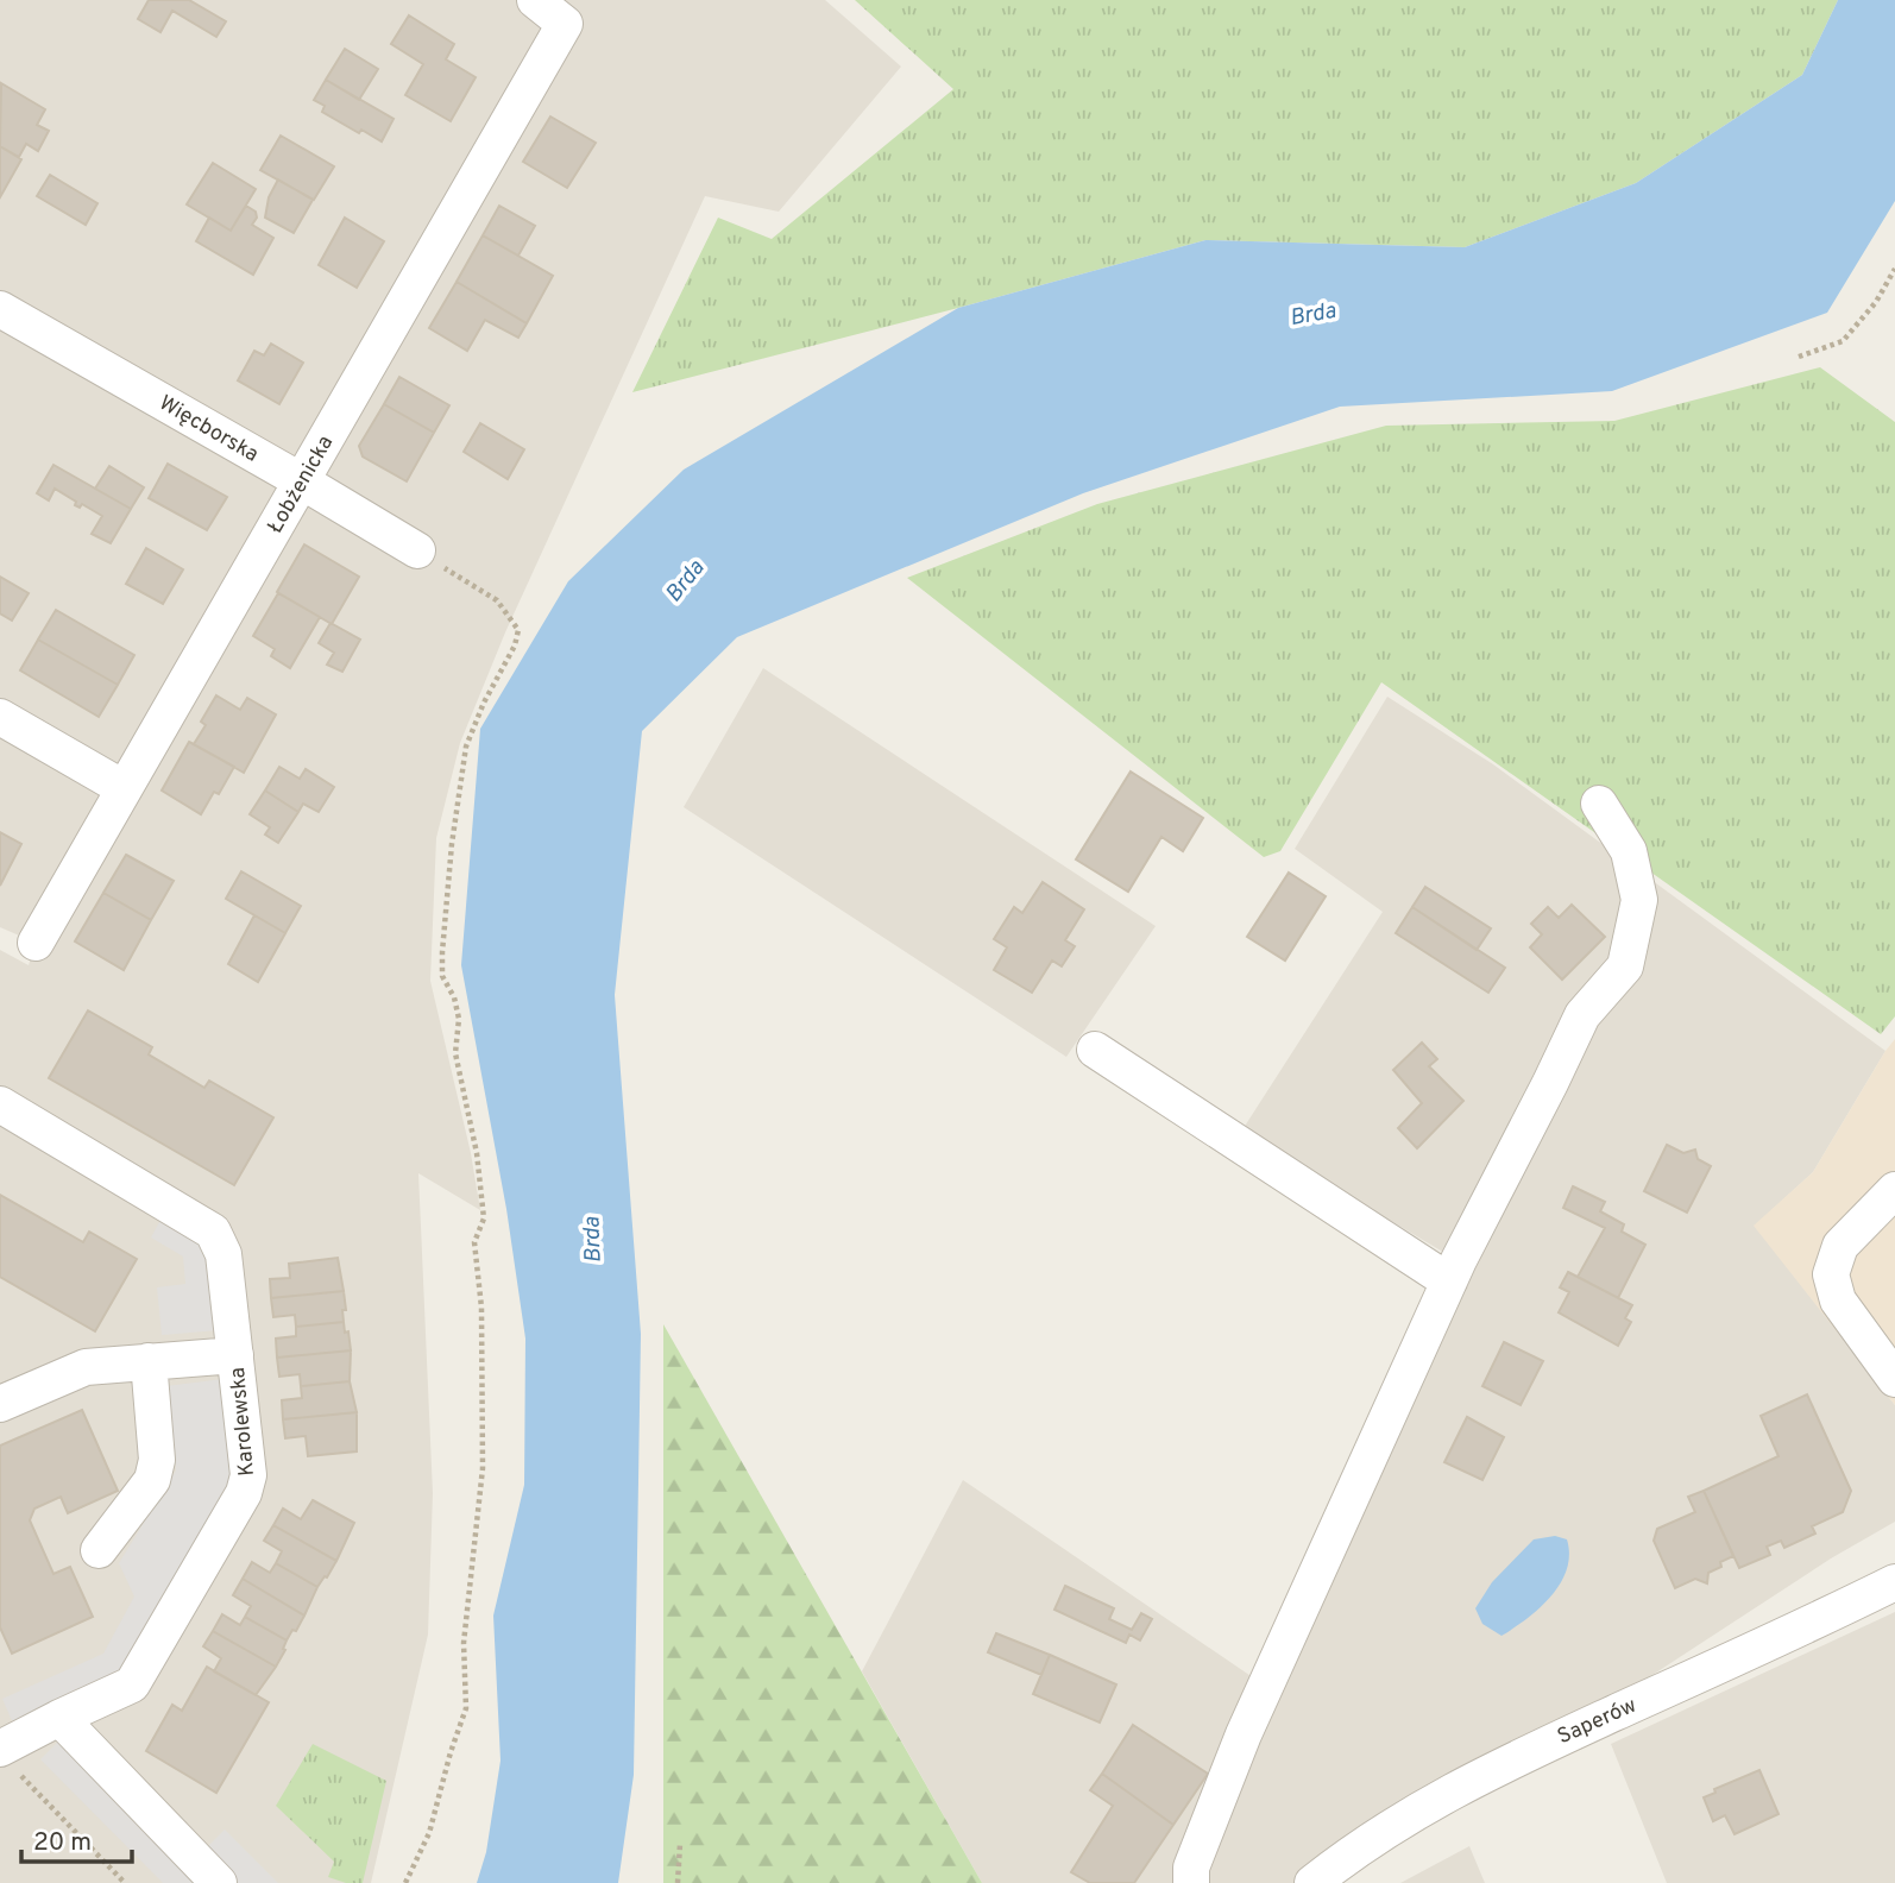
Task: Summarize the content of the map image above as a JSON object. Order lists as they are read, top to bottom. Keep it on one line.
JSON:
{"streets":{"street":["Więcborska","Łobżenicka","Karolewska","Saperów"]},"crossings":[["Więcborska","Łobżenicka"]],"water":["Brda"],"scale_bar":"20 m"}
